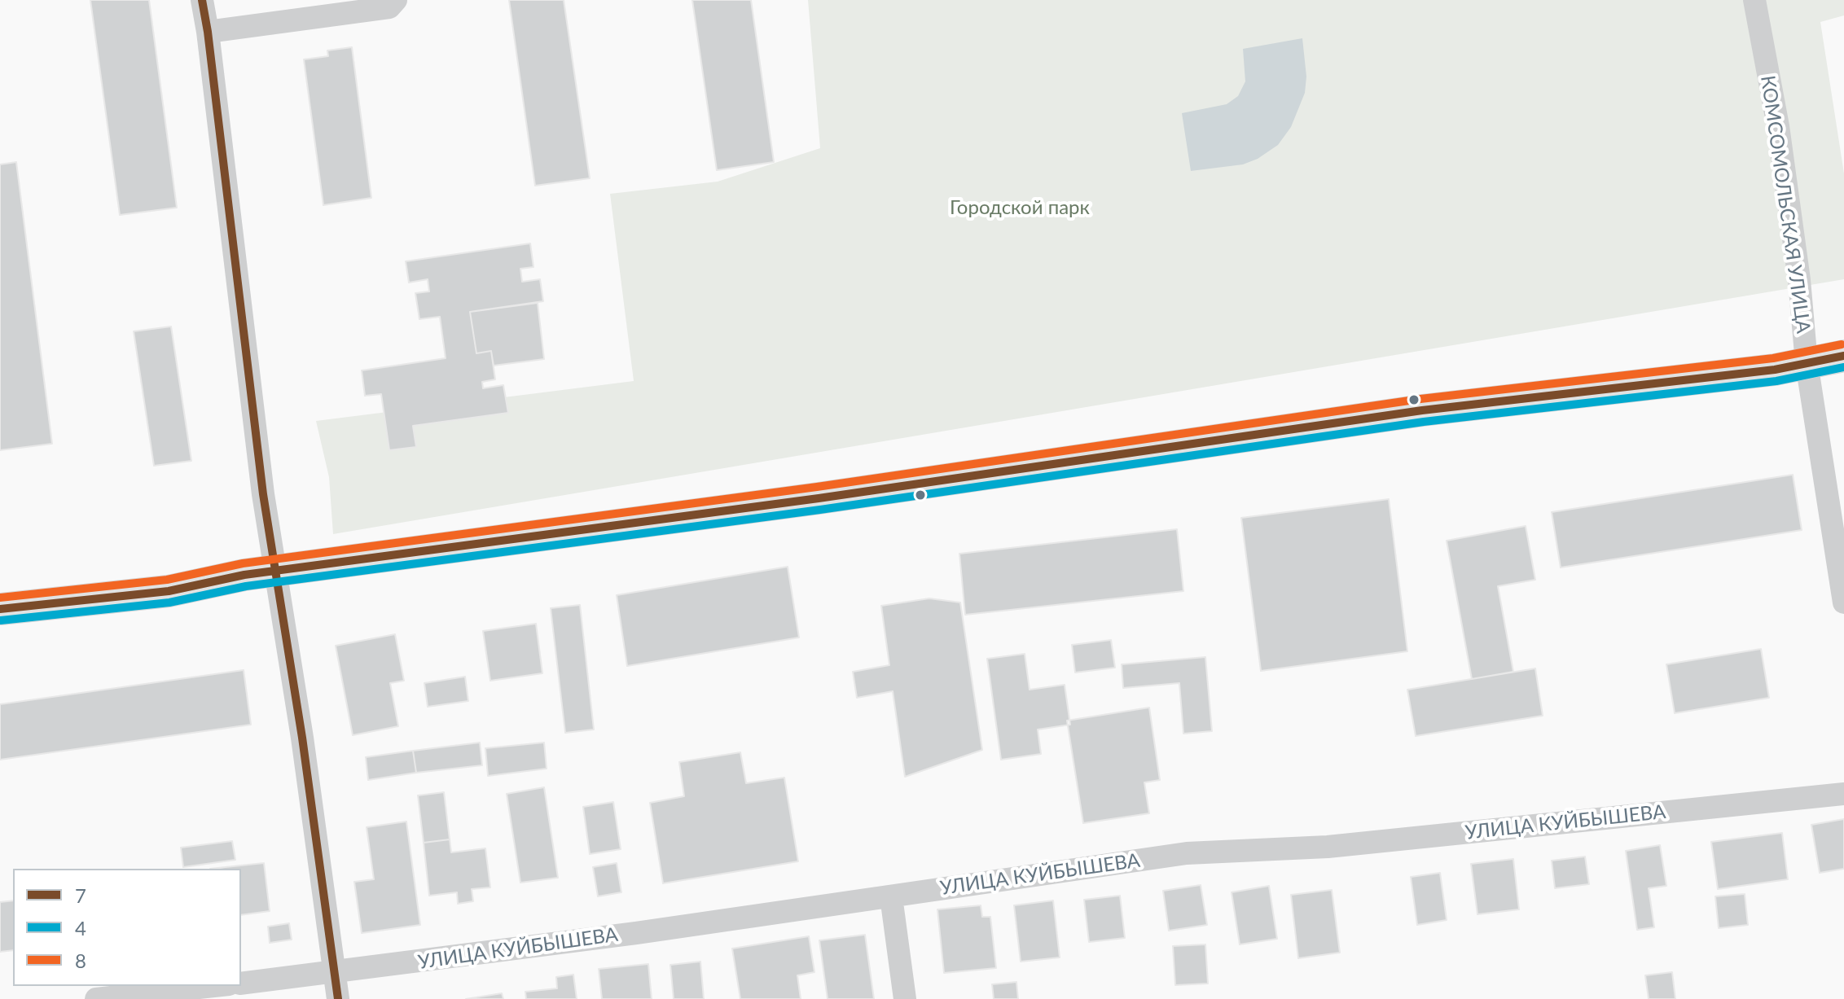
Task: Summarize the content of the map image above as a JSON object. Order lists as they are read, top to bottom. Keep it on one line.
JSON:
{"streets":{"street":["КОМСОМОЛЬСКАЯ УЛИЦА","УЛИЦА КУЙБЫШЕВА"]},"parks":["Городской парк"],"lines":["transit line 7","transit line 8","transit line 4"],"legend":["7","4","8"]}
